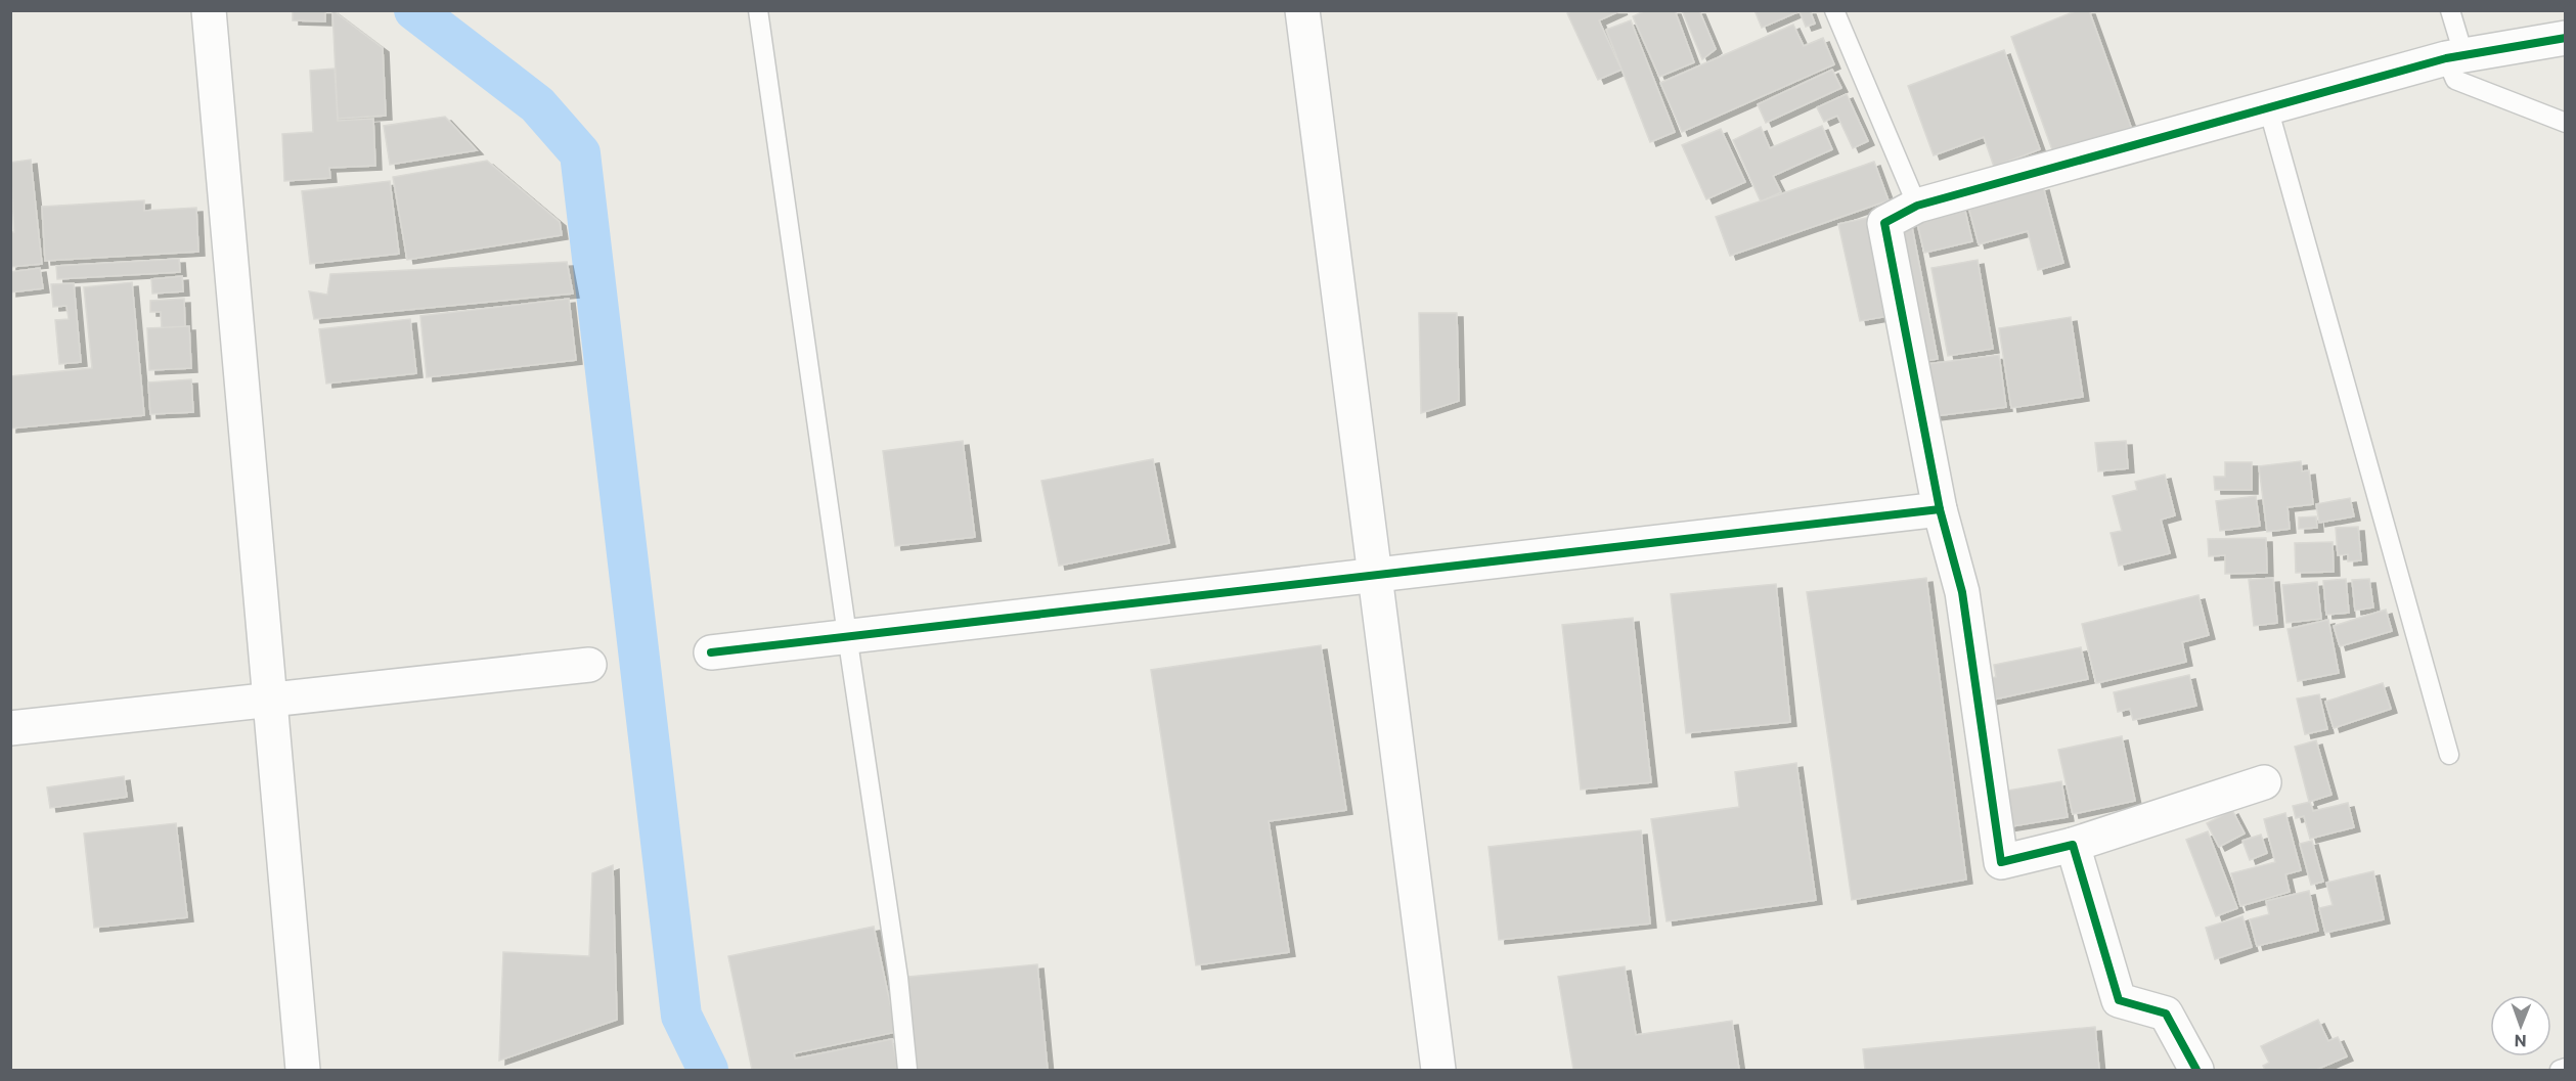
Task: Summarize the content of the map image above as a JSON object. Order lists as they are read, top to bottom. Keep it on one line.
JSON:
{"north":"bottom"}
